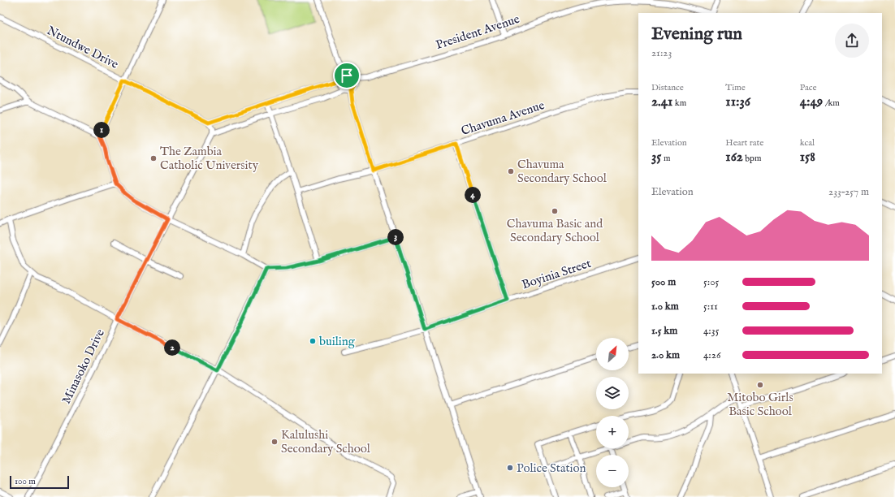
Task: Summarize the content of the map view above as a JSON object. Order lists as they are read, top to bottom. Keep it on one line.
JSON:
{"streets":{"street":["President Avenue","Ntundwe Drive","Chavuma Avenue","Boyinia Street","Minasoko Drive"]},"crossings":[["President Avenue","Minasoko Drive"]],"places":["The Zambia Catholic University","Chavuma Secondary School","Chavuma Basic and Secondary School","builing","Mitobo Girls Basic School","Kalulushi Secondary School","Police Station"],"scale_bar":"100 m","north":"top right","page":{"heading":["Evening run","21:23"],"stats":[["Distance","2.41 km"],["Time","11:36"],["Pace","4:49 /km"],["Elevation","35 m"],["Heart rate","162 bpm"],["kcal","158"]],"pins":["1","4","3","2"],"chart":["Elevation","233–257 m"],"list":[{"name":"500 m","note":"5:05"},{"name":"1.0 km","note":"5:11"},{"name":"1.5 km","note":"4:35"},{"name":"2.0 km","note":"4:26"}],"map_buttons":["+","−"],"scale":"100 m"}}
